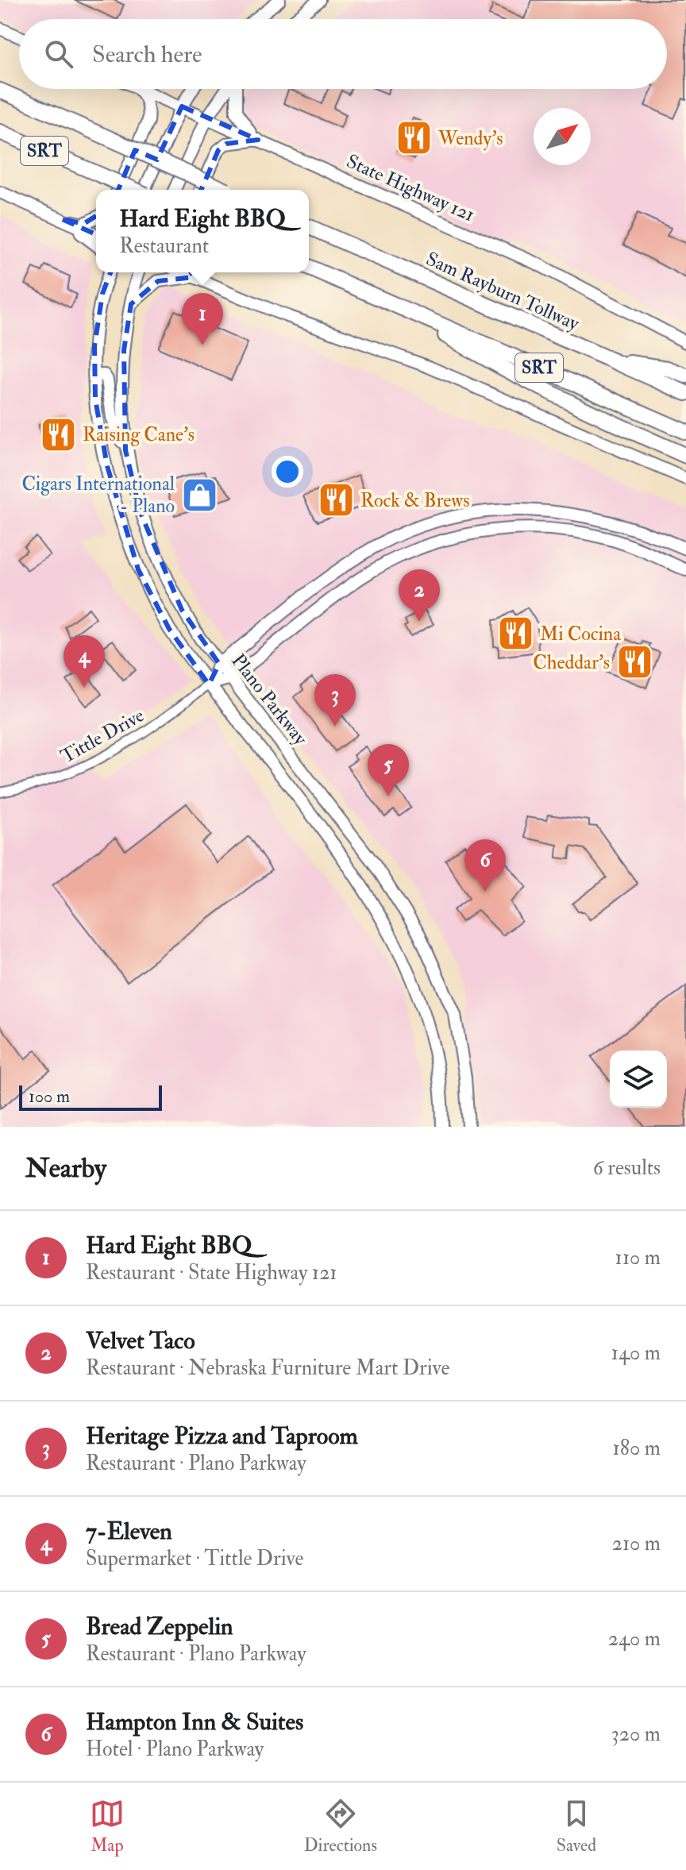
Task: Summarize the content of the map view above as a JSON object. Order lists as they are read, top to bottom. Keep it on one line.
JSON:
{"streets":{"highway":["SRT","Sam Rayburn Tollway"],"main road":["State Highway 121","Plano Parkway"],"street":["Tittle Drive"]},"crossings":[["Plano Parkway","Tittle Drive"]],"places":{"restaurant":["Wendy's","Raising Cane's","Rock & Brews","Mi Cocina","Cheddar's"],"shop":["Cigars International - Plano"]},"scale_bar":"100 m","north":"top right","page":{"search":"Search here","popup":["Hard Eight BBQ","Restaurant"],"pins":["1","2","4","3","5","6"],"scale":"100 m","heading":["Nearby","6 results"],"list":[{"mark":"1","name":"Hard Eight BBQ","note":"Restaurant · State Highway 121","value":"110 m"},{"mark":"2","name":"Velvet Taco","note":"Restaurant · Nebraska Furniture Mart Drive","value":"140 m"},{"mark":"3","name":"Heritage Pizza and Taproom","note":"Restaurant · Plano Parkway","value":"180 m"},{"mark":"4","name":"7-Eleven","note":"Supermarket · Tittle Drive","value":"210 m"},{"mark":"5","name":"Bread Zeppelin","note":"Restaurant · Plano Parkway","value":"240 m"},{"mark":"6","name":"Hampton Inn & Suites","note":"Hotel · Plano Parkway","value":"320 m"}],"nav":["Map","Directions","Saved"]}}
